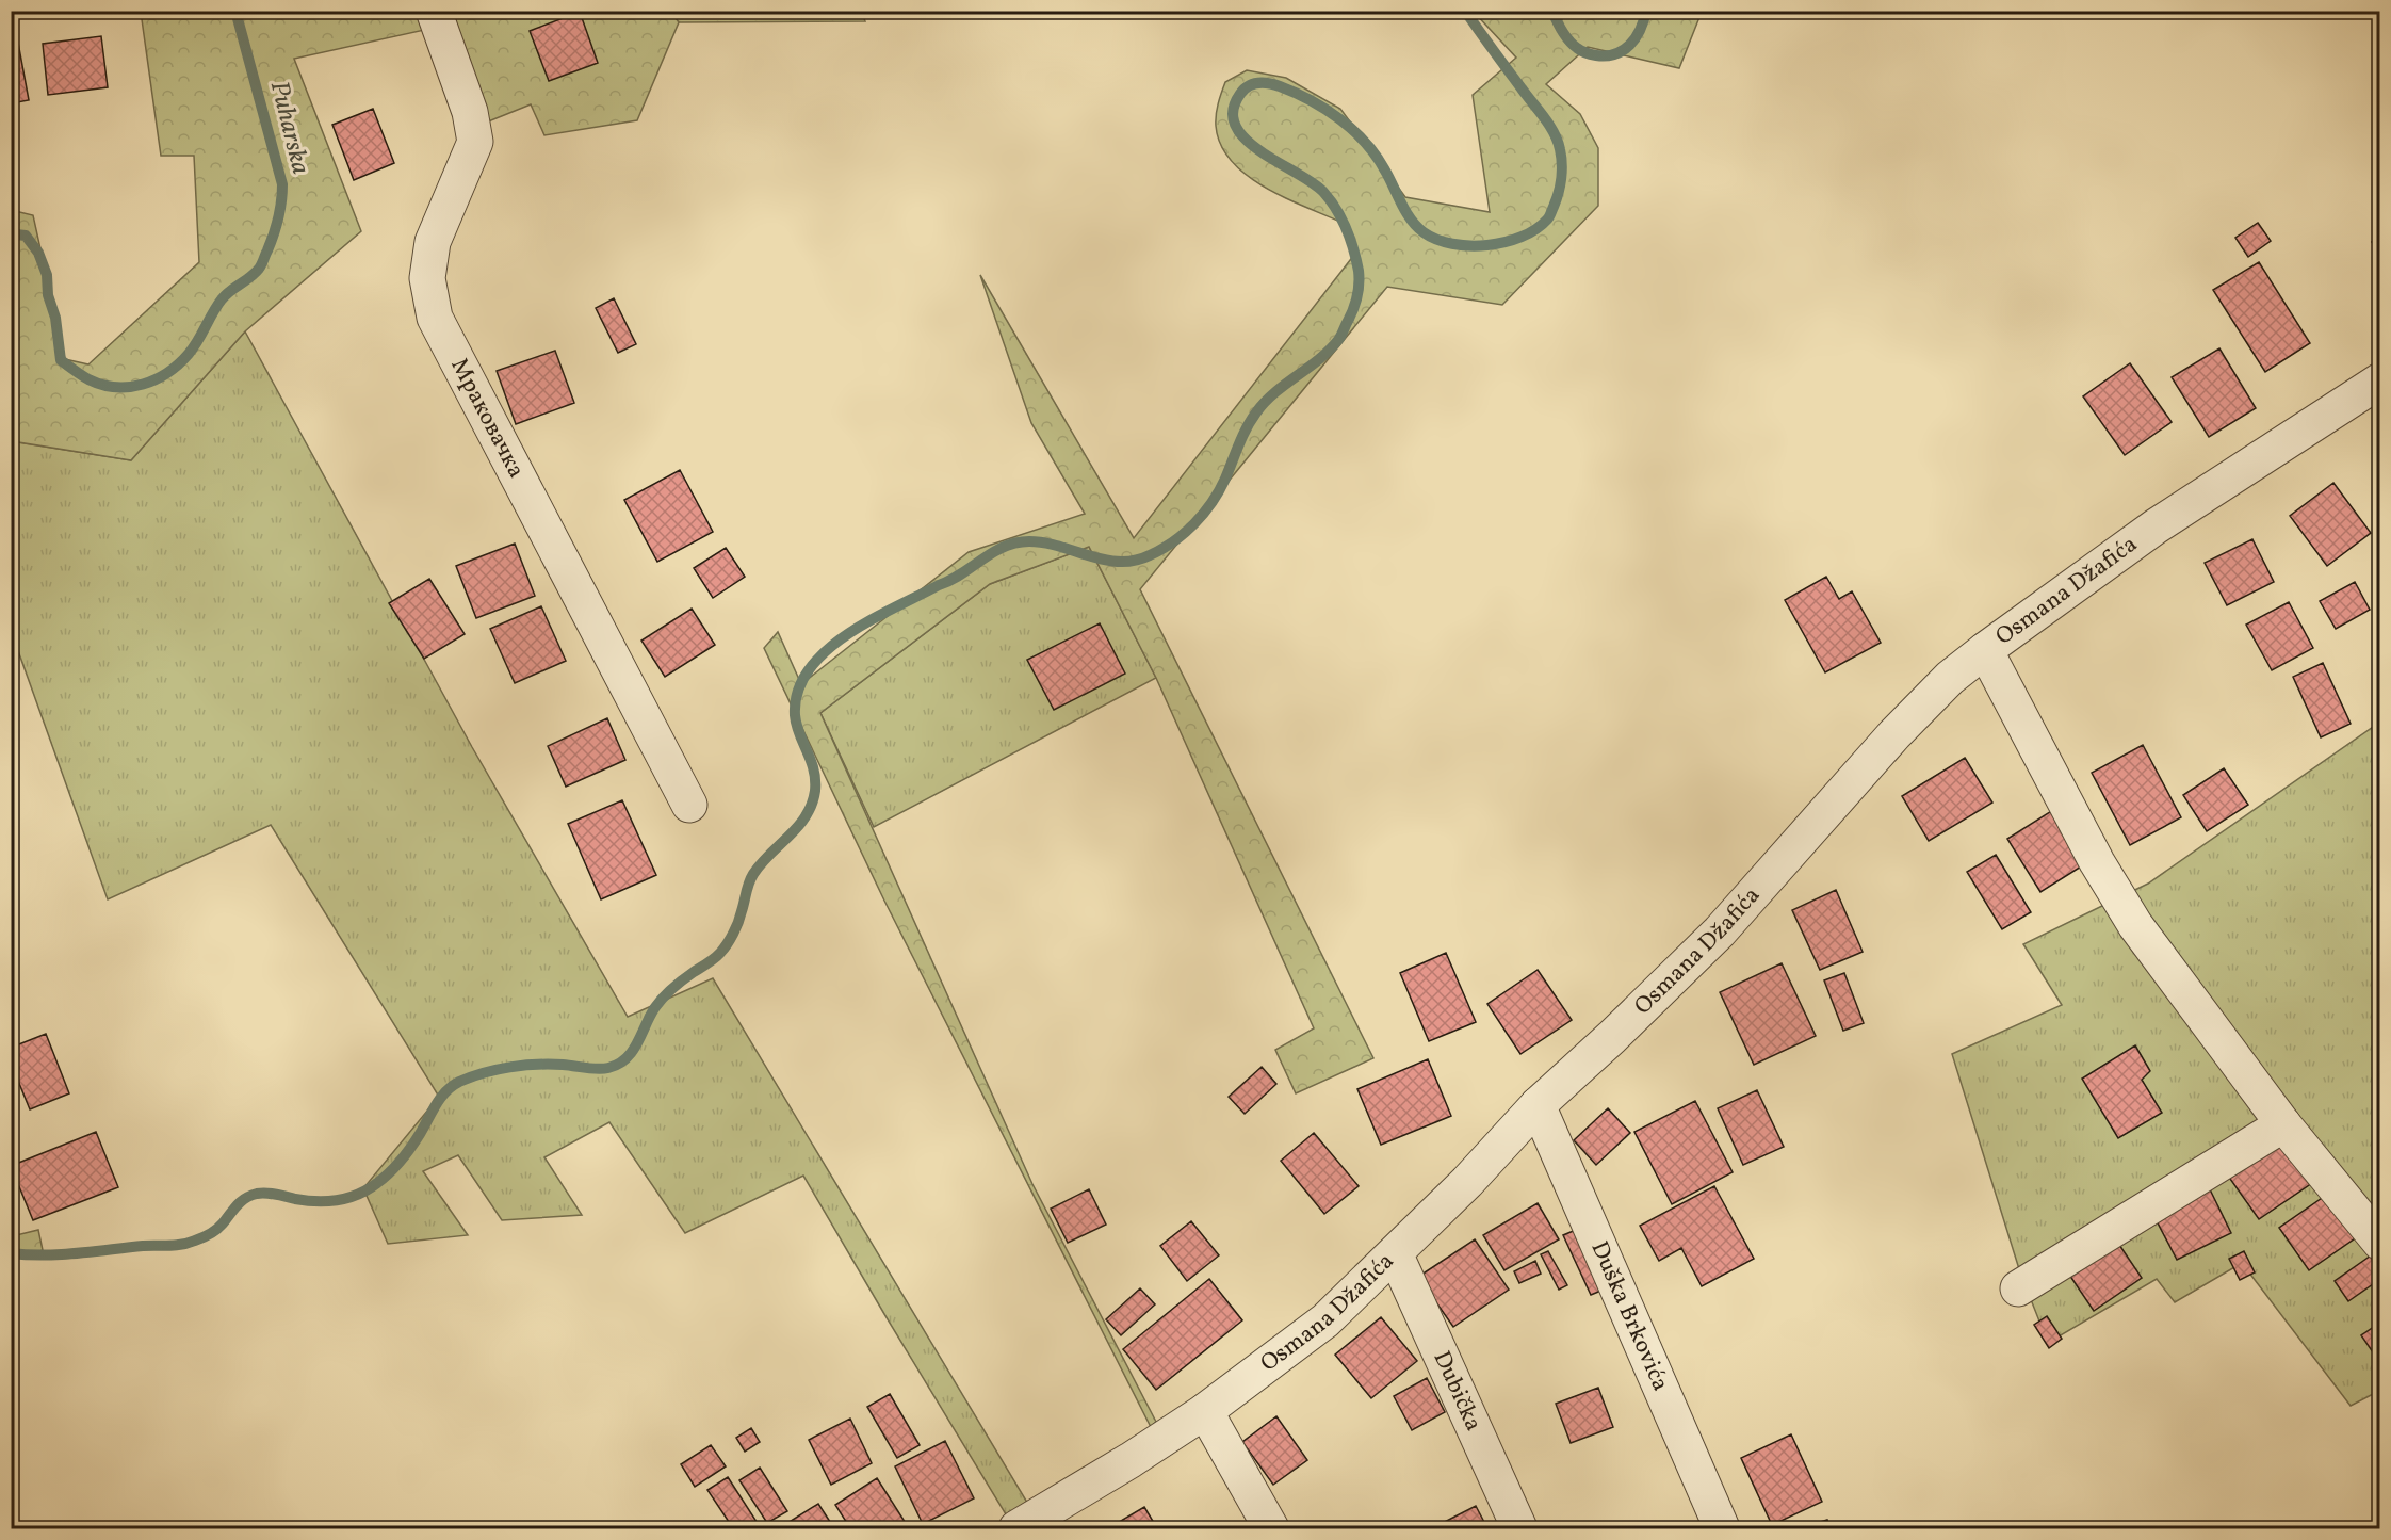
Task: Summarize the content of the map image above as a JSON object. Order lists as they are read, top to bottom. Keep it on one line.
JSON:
{"streets":{"street":["Мраковачка","Osmana Džafića","Duška Brkovića","Dubička"]},"crossings":[["Osmana Džafića","Duška Brkovića"],["Osmana Džafića","Dubička"]],"water":["Puharska"]}
